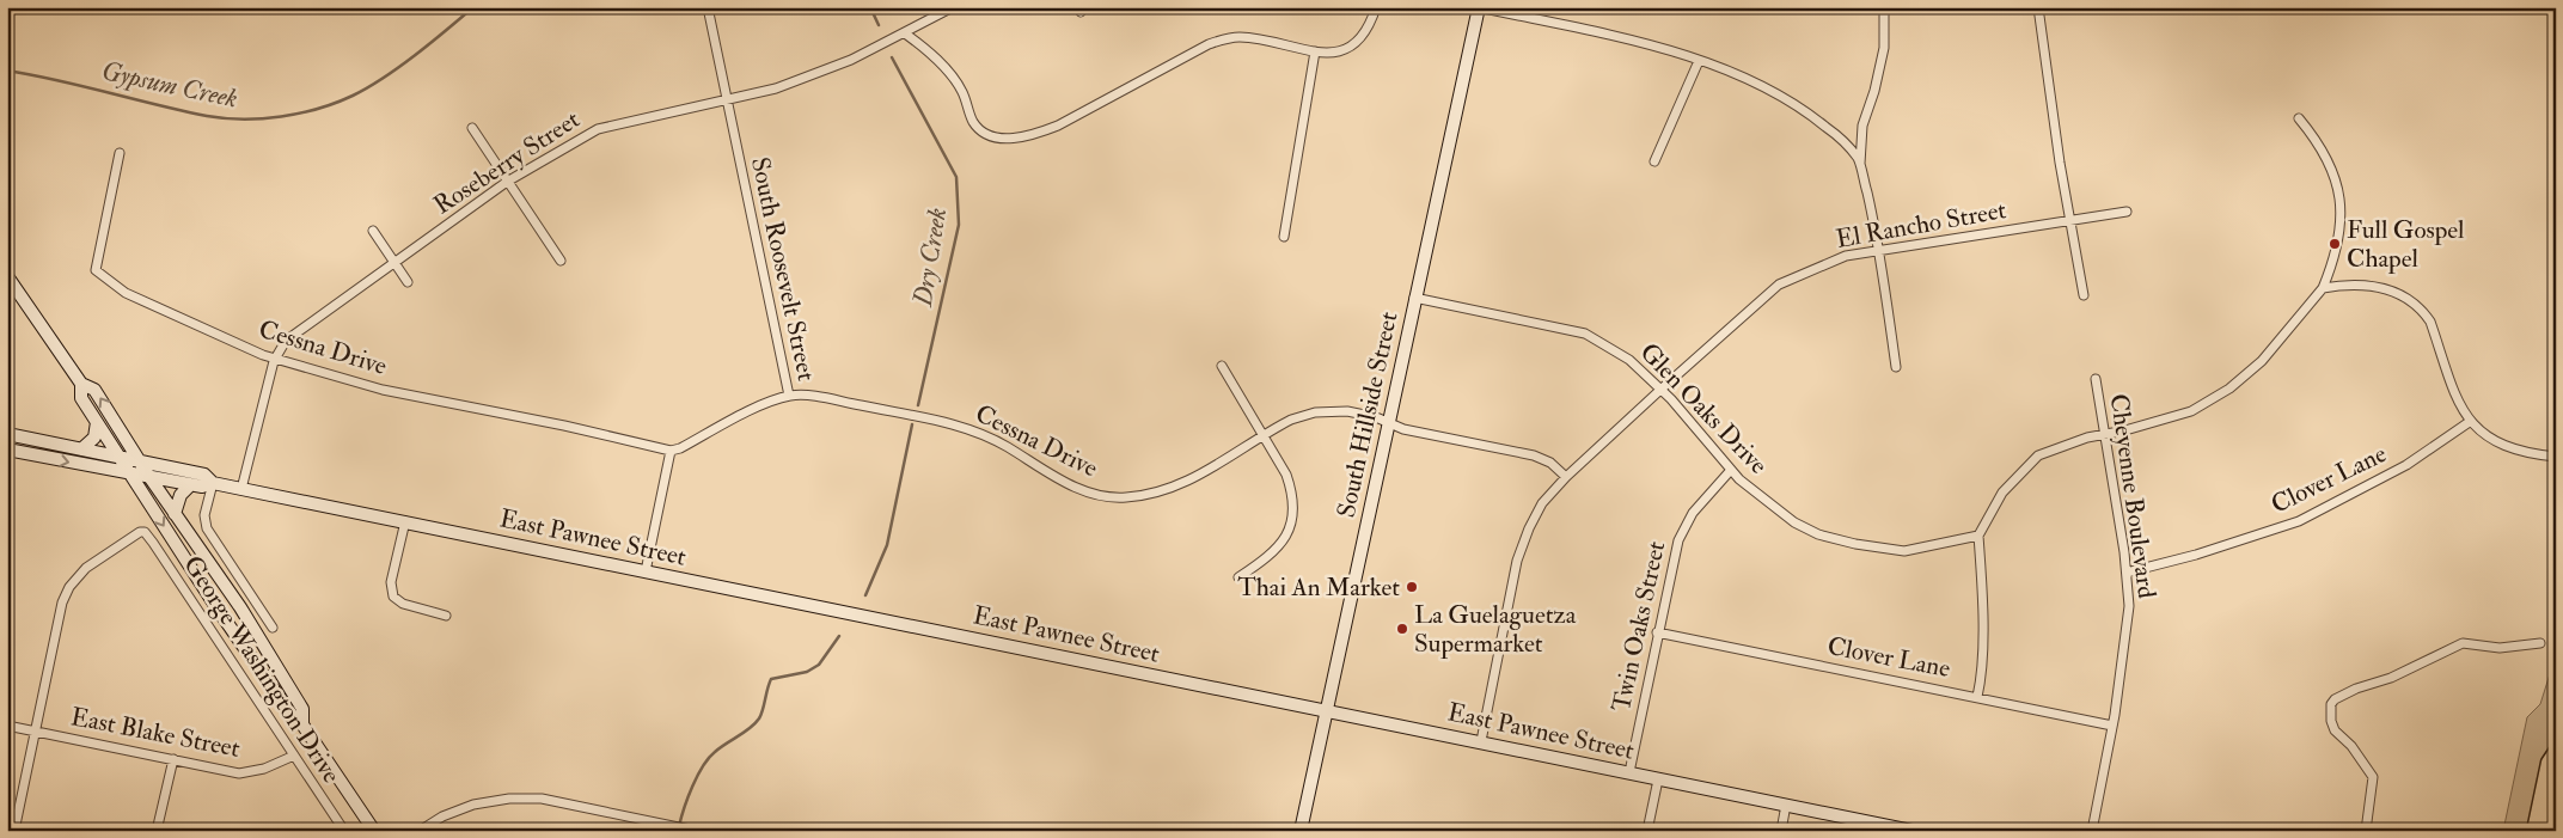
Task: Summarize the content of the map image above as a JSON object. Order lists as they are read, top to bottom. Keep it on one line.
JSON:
{"streets":{"main road":["South Hillside Street","East Pawnee Street"],"street":["Roseberry Street","El Rancho Street","South Roosevelt Street","Cessna Drive","Glen Oaks Drive","Clover Lane","Cheyenne Boulevard","Twin Oaks Street","George Washington Drive","East Blake Street"]},"crossings":[["Roseberry Street","South Roosevelt Street"],["Roseberry Street","Cessna Drive"],["Roseberry Street","East Pawnee Street"],["El Rancho Street","Cessna Drive"],["El Rancho Street","Glen Oaks Drive"],["El Rancho Street","East Pawnee Street"],["South Roosevelt Street","Cessna Drive"],["Cessna Drive","South Hillside Street"],["Glen Oaks Drive","South Hillside Street"],["Glen Oaks Drive","Twin Oaks Street"],["South Hillside Street","East Pawnee Street"],["Clover Lane","Cheyenne Boulevard"],["Clover Lane","Twin Oaks Street"],["East Pawnee Street","Twin Oaks Street"],["George Washington Drive","East Blake Street"]],"water":["Gypsum Creek","Dry Creek"],"places":["Full Gospel Chapel","Thai An Market","La Guelaguetza Supermarket"]}
